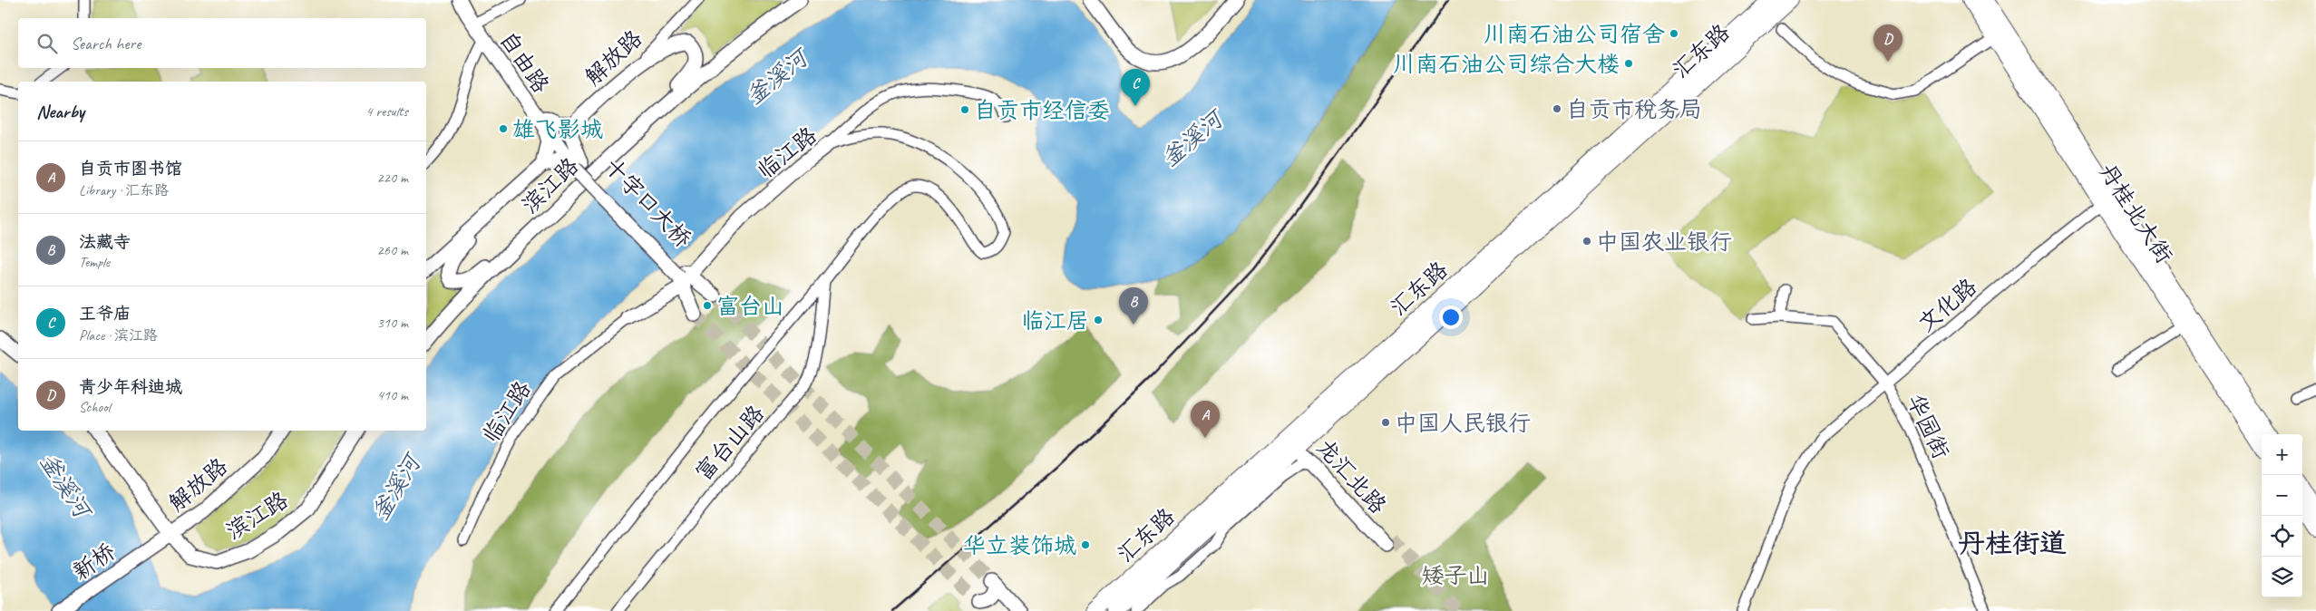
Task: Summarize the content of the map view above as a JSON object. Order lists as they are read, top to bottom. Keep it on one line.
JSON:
{"streets":{"main road":["汇东路","解放路","自由路","临江路","滨江路","十字口大桥","丹桂北大街","龙汇北路","新桥"],"street":["文化路","华园街","富台山路"]},"crossings":[["汇东路","龙汇北路"],["解放路","滨江路"],["解放路","新桥"],["自由路","十字口大桥"],["临江路","十字口大桥"],["临江路","富台山路"],["丹桂北大街","文化路"],["文化路","华园街"]],"districts":["丹桂街道"],"water":["釜溪河"],"parks":["矮子山"],"places":["川南石油公司宿舍","川南石油公司综合大楼","自贡市税务局","自贡市经信委","雄飞影城","中国农业银行","富台山","临江居","中国人民银行","华立装饰城"],"page":{"search":"Search here","pins":["D","C","B","A"],"heading":["Nearby","4 results"],"list":[{"mark":"A","name":"自贡市图书馆","note":"Library · 汇东路","value":"220 m"},{"mark":"B","name":"法藏寺","note":"Temple","value":"260 m"},{"mark":"C","name":"王爷庙","note":"Place · 滨江路","value":"310 m"},{"mark":"D","name":"青少年科迪城","note":"School","value":"410 m"}],"map_buttons":["+","−"]}}
